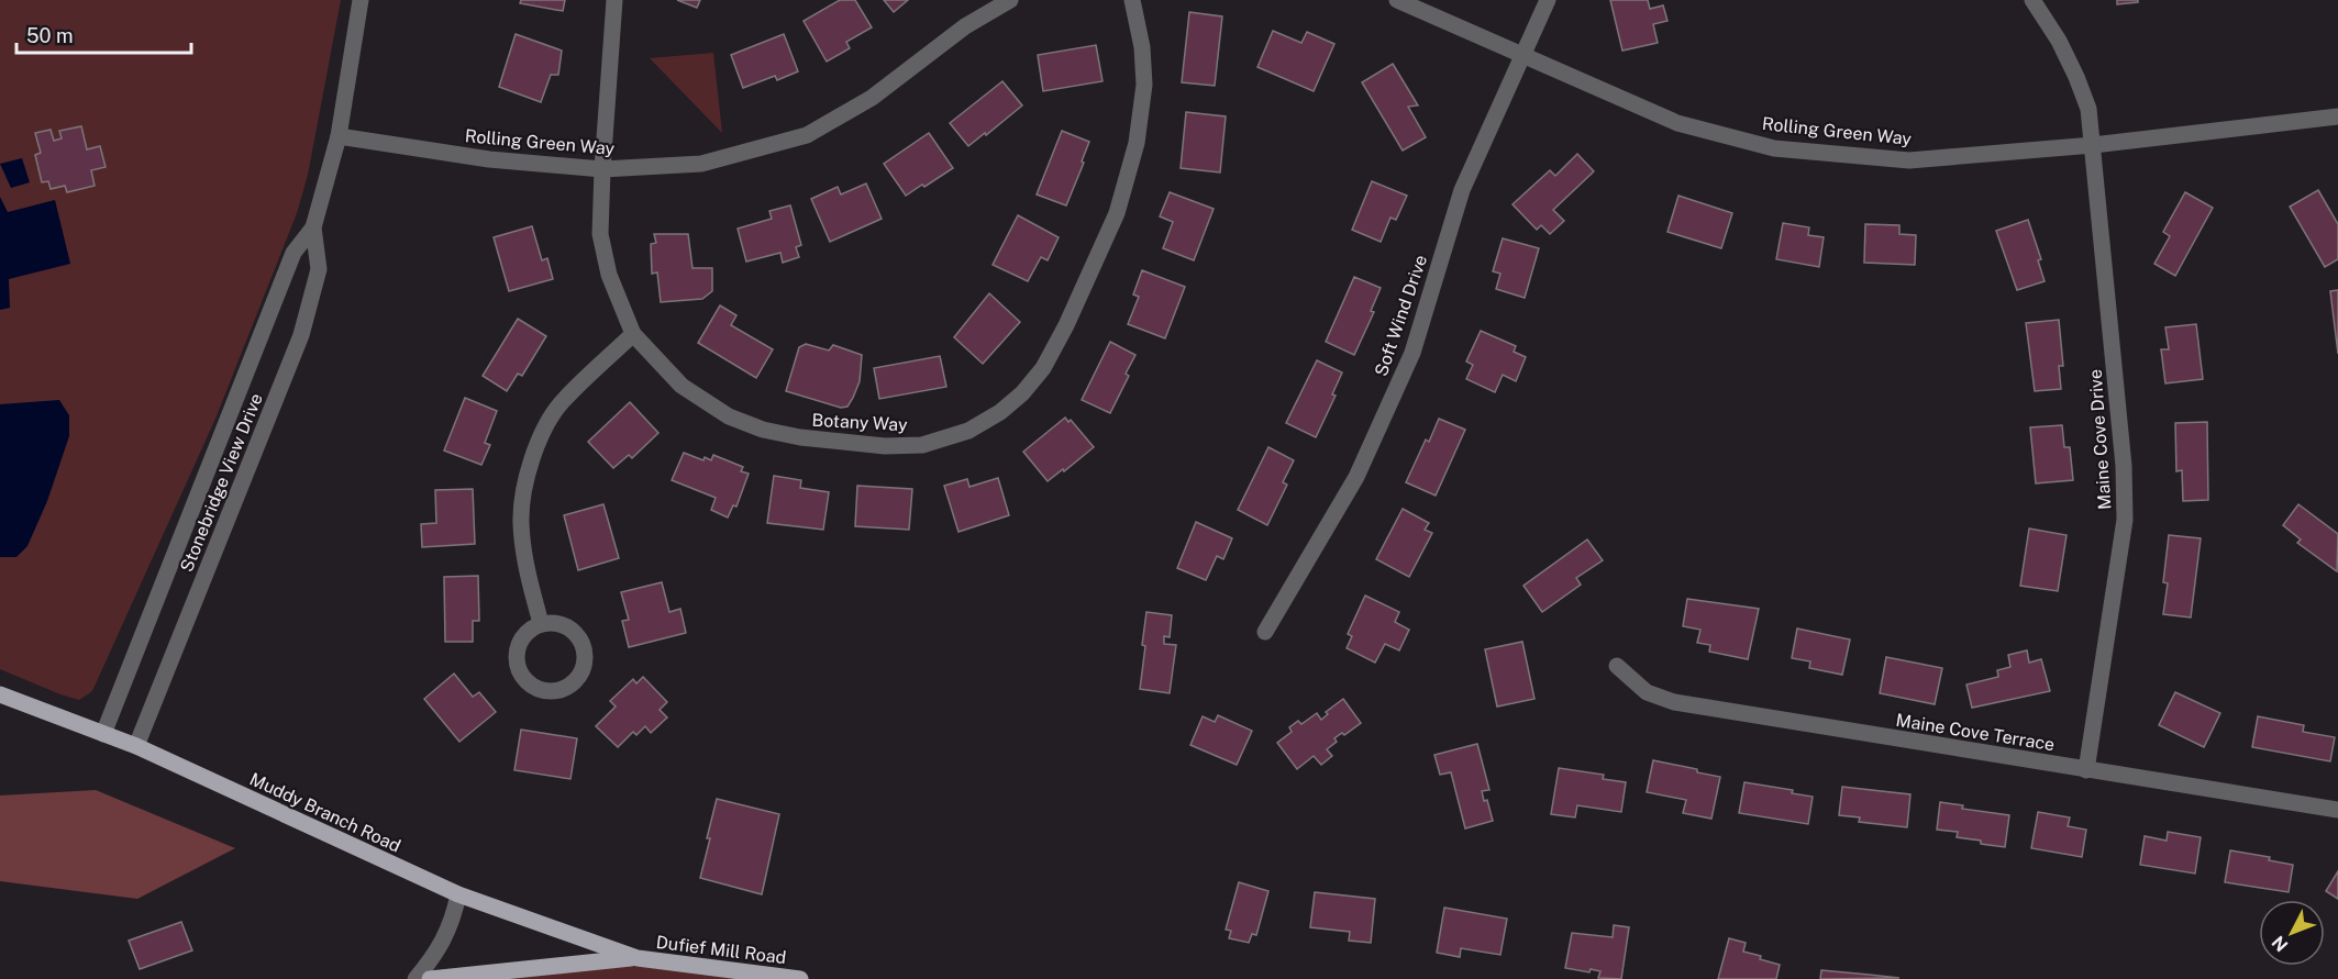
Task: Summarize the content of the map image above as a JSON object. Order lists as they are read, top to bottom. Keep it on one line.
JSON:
{"streets":{"main road":["Muddy Branch Road","Dufief Mill Road"],"street":["Rolling Green Way","Soft Wind Drive","Botany Way","Maine Cove Drive","Stonebridge View Drive","Maine Cove Terrace"]},"crossings":[["Rolling Green Way","Soft Wind Drive"],["Rolling Green Way","Botany Way"],["Rolling Green Way","Maine Cove Drive"],["Rolling Green Way","Stonebridge View Drive"],["Maine Cove Drive","Maine Cove Terrace"],["Stonebridge View Drive","Muddy Branch Road"],["Muddy Branch Road","Dufief Mill Road"]],"scale_bar":"50 m","north":"bottom left"}
